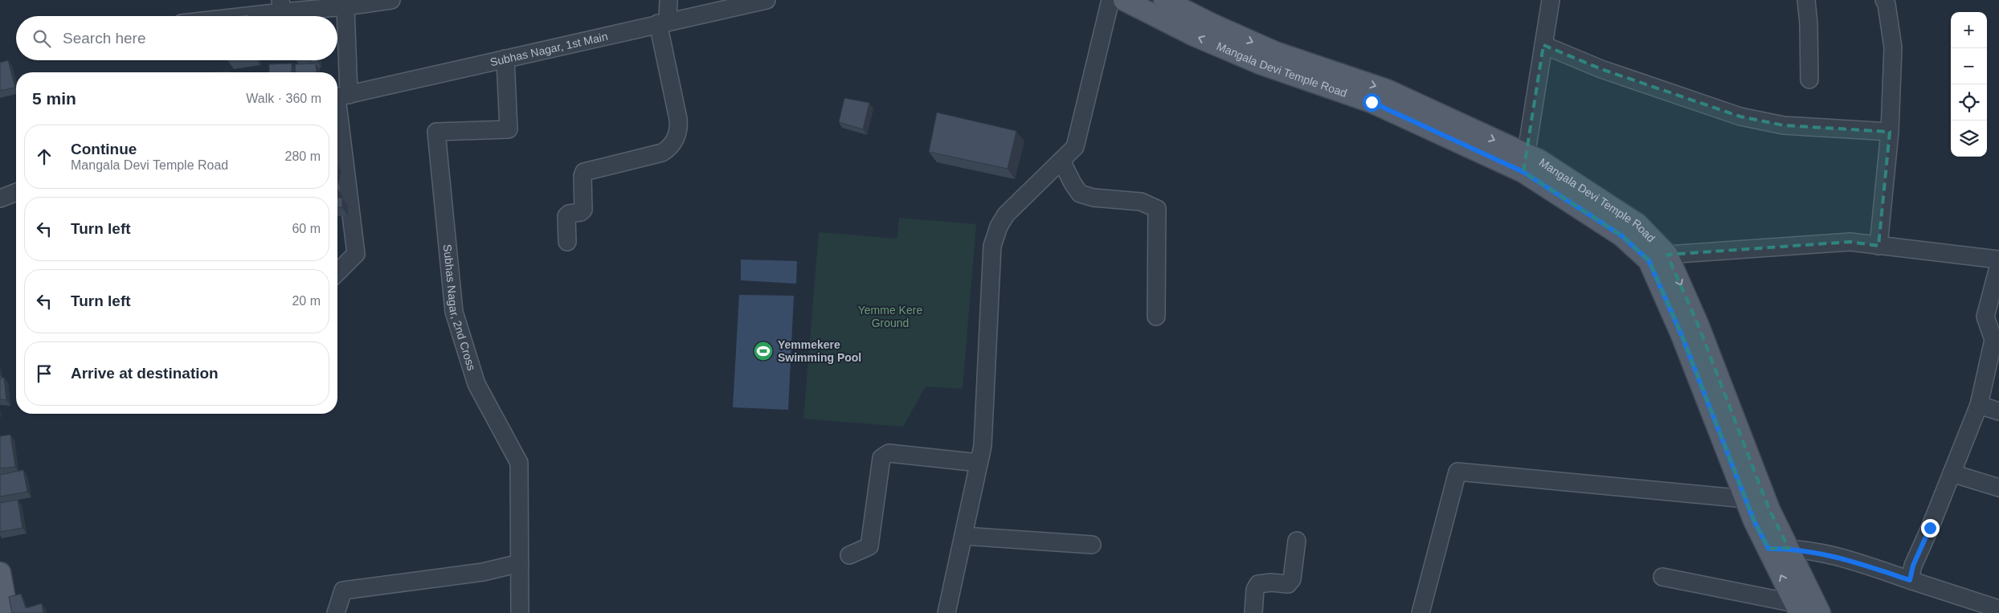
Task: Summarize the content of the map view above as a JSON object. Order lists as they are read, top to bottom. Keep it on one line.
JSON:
{"streets":{"main road":["Mangala Devi Temple Road"],"street":["Subhas Nagar, 1st Main","Subhas Nagar, 2nd Cross"]},"crossings":[["Subhas Nagar, 1st Main","Subhas Nagar, 2nd Cross"]],"parks":["Yemme Kere Ground"],"places":{"sports":["Yemmekere Swimming Pool"]},"page":{"map_buttons":["+","−"],"search":"Search here","heading":["5 min","Walk · 360 m"],"list":[["Continue","Mangala Devi Temple Road","280 m"],["Turn left","60 m"],["Turn left","20 m"],"Arrive at destination"]}}
